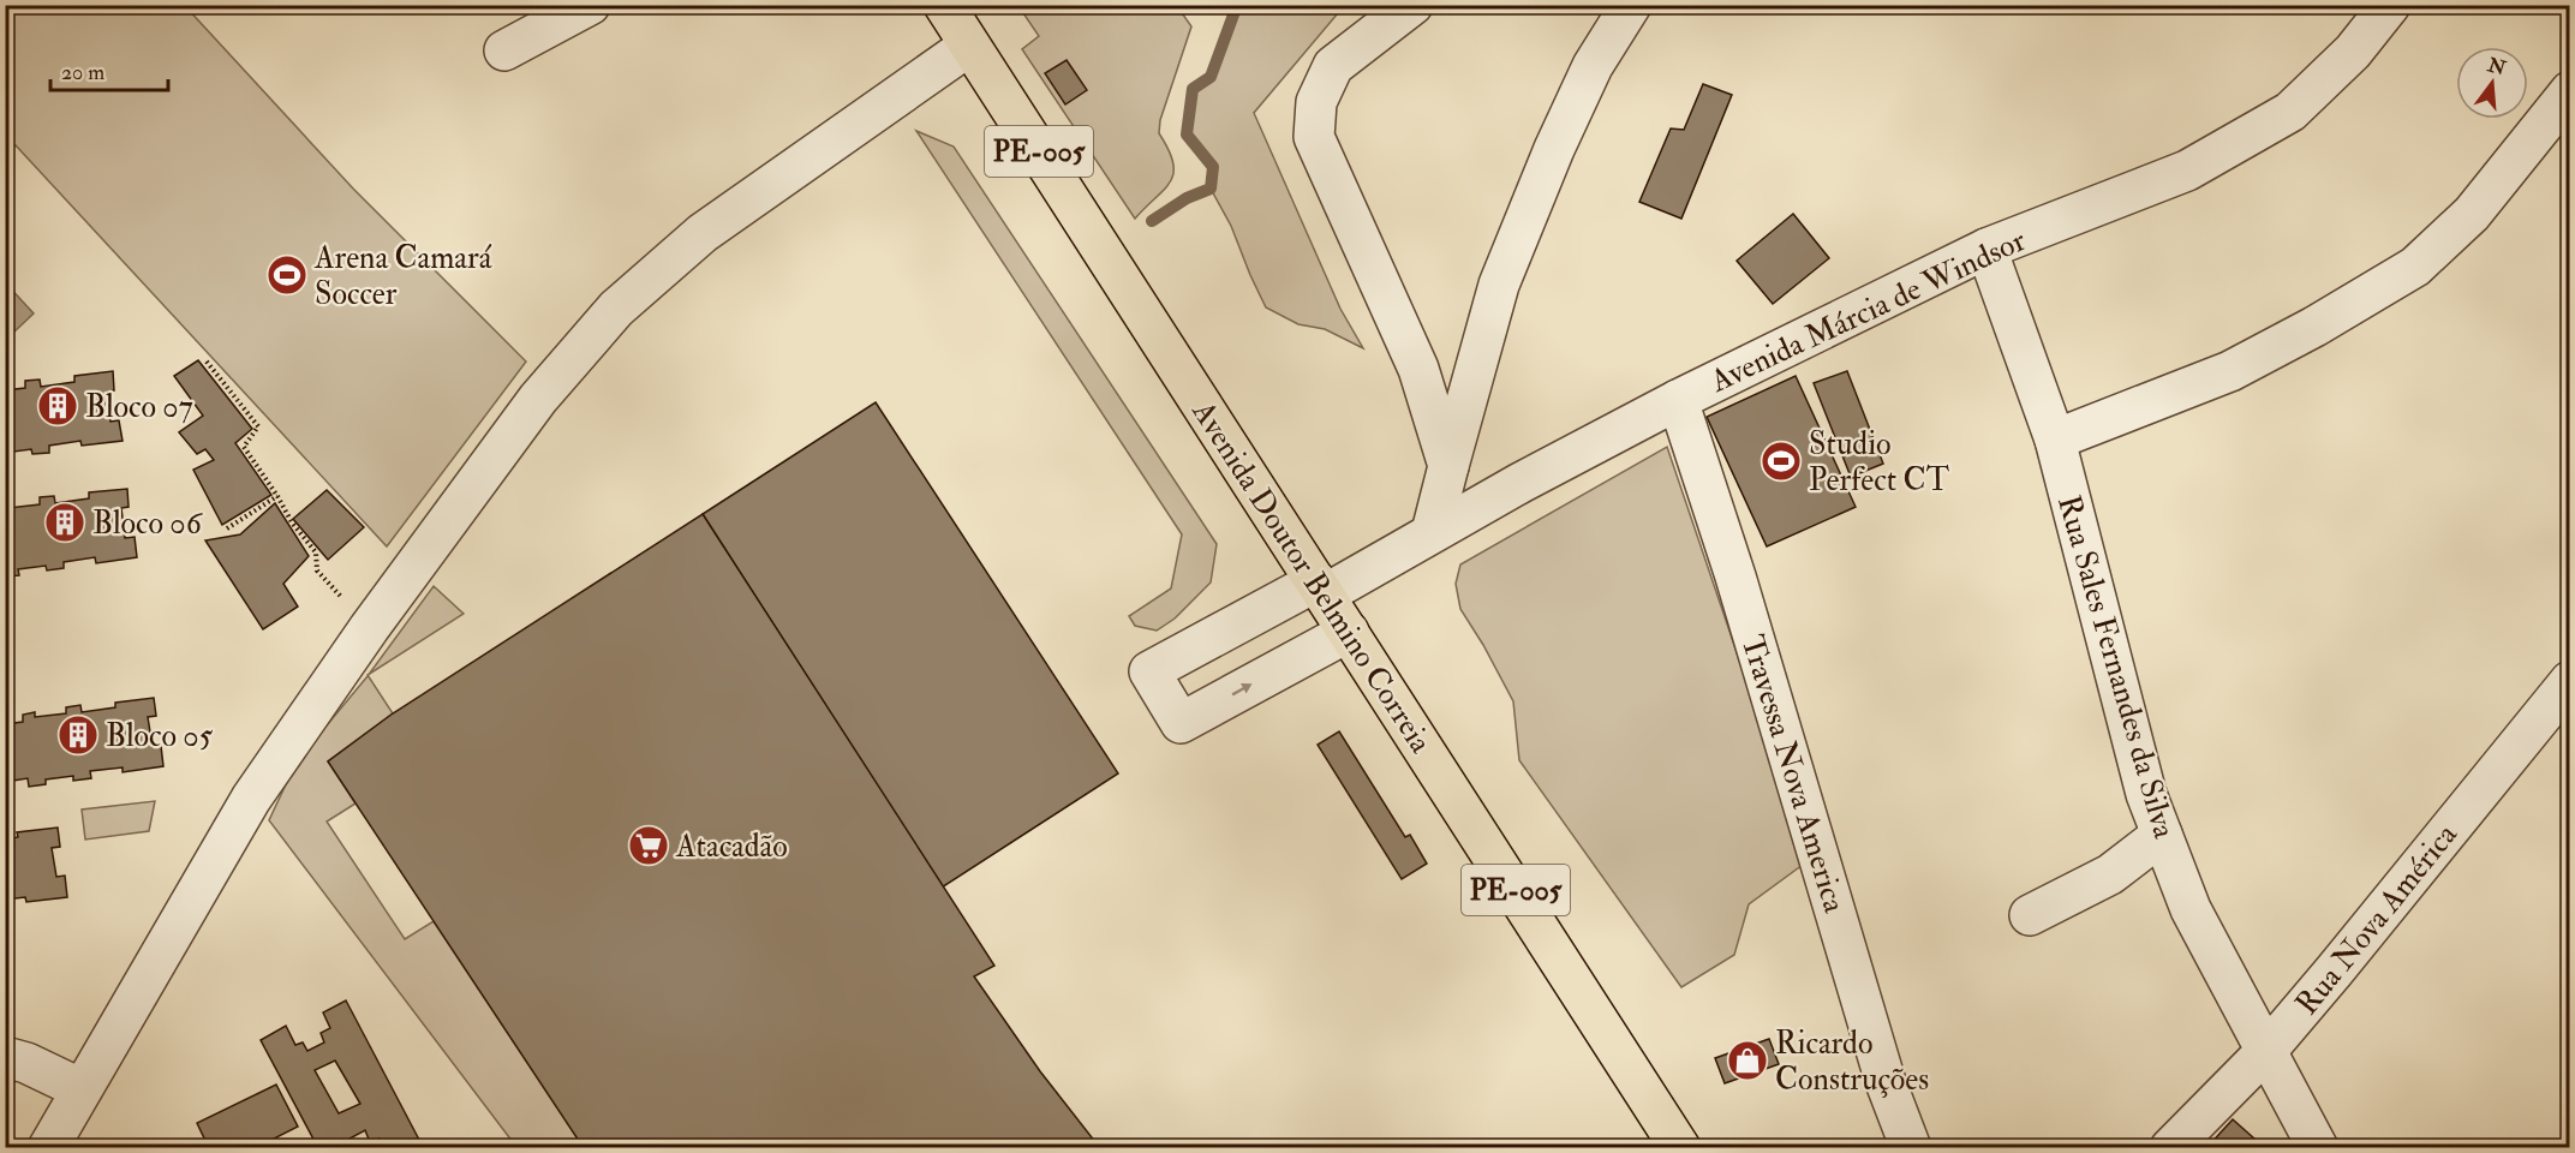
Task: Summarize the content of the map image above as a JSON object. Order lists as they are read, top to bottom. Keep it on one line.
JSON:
{"streets":{"main road":["PE-005","Avenida Doutor Belmino Correia"],"street":["Avenida Márcia de Windsor","Rua Sales Fernandes da Silva","Travessa Nova America","Rua Nova América"]},"crossings":[["Avenida Márcia de Windsor","Avenida Doutor Belmino Correia"],["Avenida Márcia de Windsor","Rua Sales Fernandes da Silva"],["Avenida Márcia de Windsor","Travessa Nova America"],["Rua Sales Fernandes da Silva","Rua Nova América"]],"places":{"sports":["Arena Camará Soccer","Studio Perfect CT"],"building":["Bloco 07","Bloco 06","Bloco 05"],"supermarket":["Atacadão"],"shop":["Ricardo Construções"]},"scale_bar":"20 m","north":"top"}
